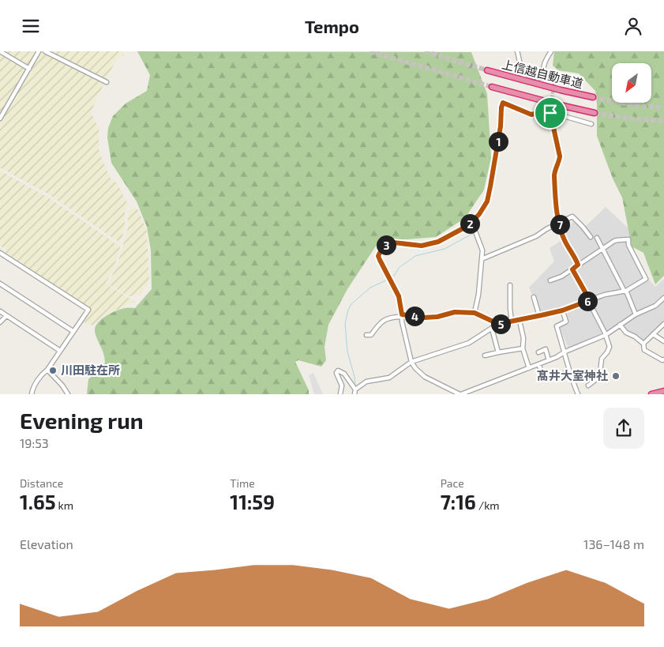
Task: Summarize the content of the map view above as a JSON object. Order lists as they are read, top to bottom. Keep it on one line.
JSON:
{"streets":{"highway":["上信越自動車道"]},"places":["川田駐在所","髙井大室神社"],"north":"bottom left","page":{"header":"Tempo","pins":["1","2","7","3","6","4","5"],"heading":["Evening run","19:53"],"stats":[["Distance","1.65 km"],["Time","11:59"],["Pace","7:16 /km"]],"chart":["Elevation","136–148 m"]}}
